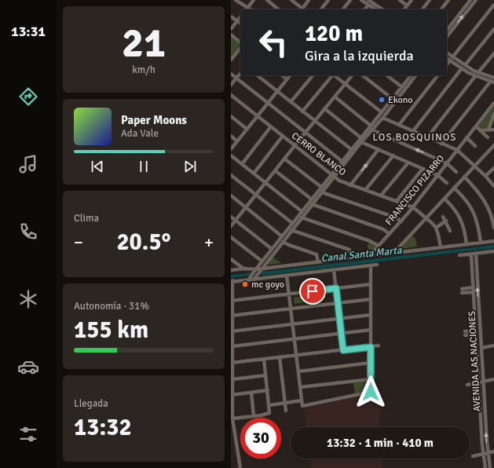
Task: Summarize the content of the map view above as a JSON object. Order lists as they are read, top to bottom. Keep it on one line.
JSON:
{"streets":{"street":["CERRO BLANCO","FRANCISCO PIZARRO","AVENIDA LAS NACIONES"]},"crossings":[["CERRO BLANCO","FRANCISCO PIZARRO"]],"districts":["LOS BOSQUINOS"],"water":["Canal Santa Marta"],"places":["Ekono","mc goyo"],"page":{"tabs":"13:31","tile":[["21","km/h"],"Clima",["Autonomía · 31%","155 km"],["Llegada","13:32"]],"turn":["120 m","Gira a la izquierda"],"song":["Paper Moons","Ada Vale"],"heat":["−","20.5°","+"],"limit":"30","trip":"13:32 · 1 min · 410 m"}}
